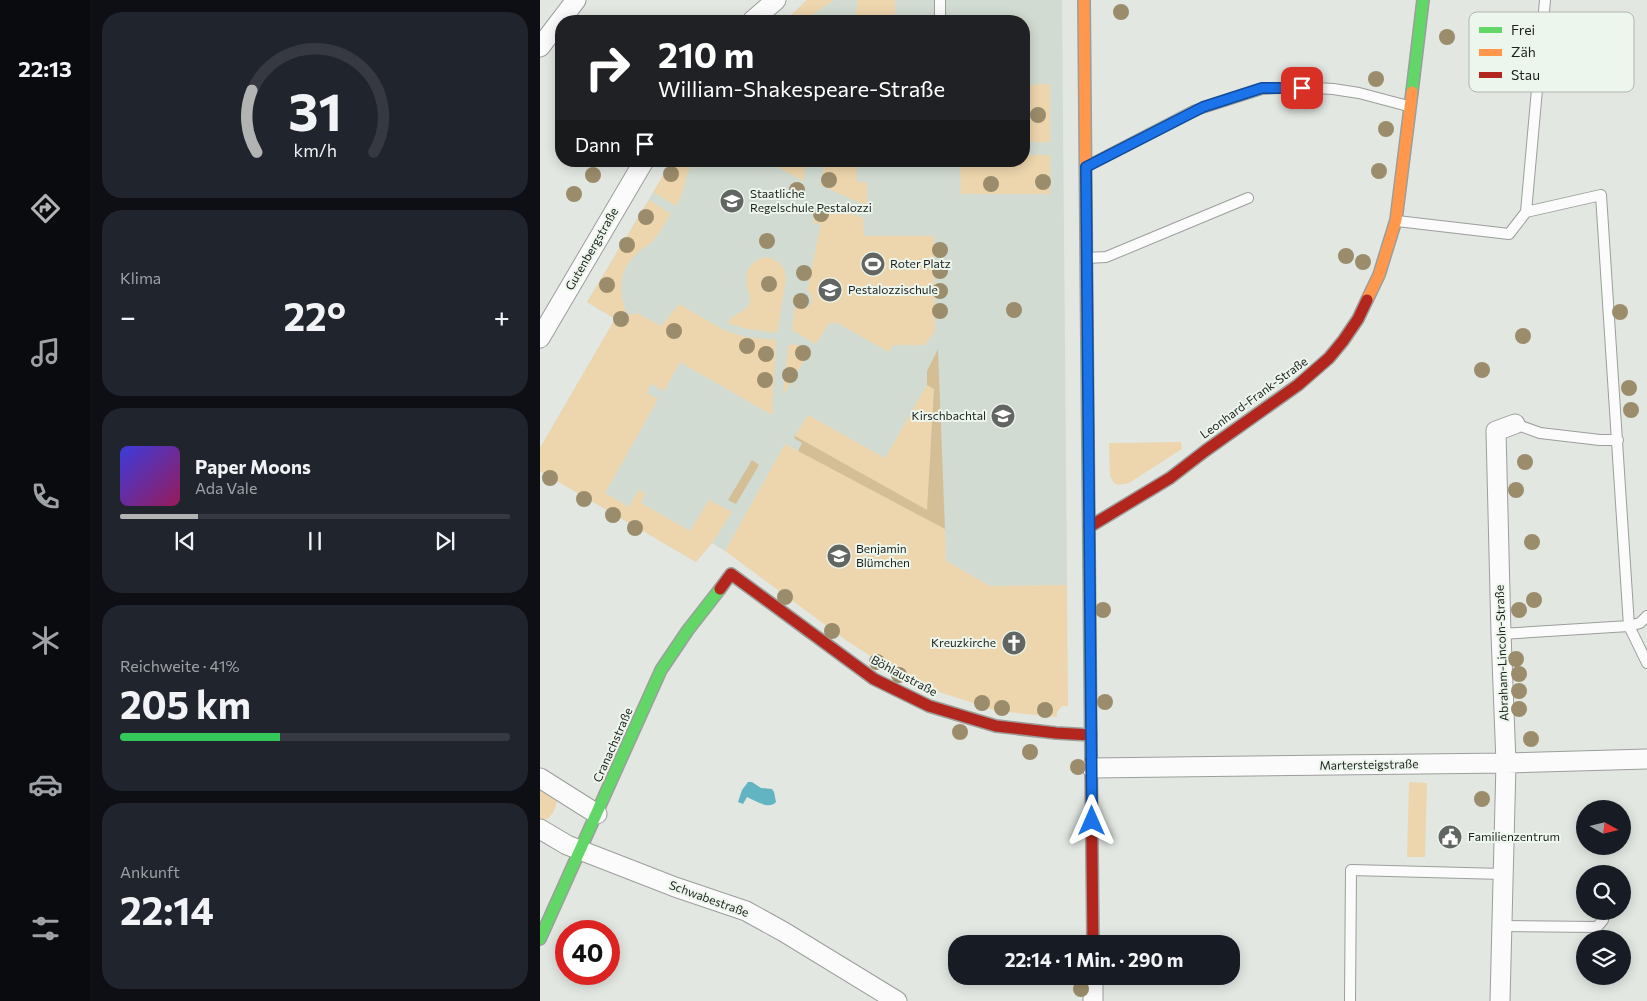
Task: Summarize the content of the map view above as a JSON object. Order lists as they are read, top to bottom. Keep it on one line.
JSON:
{"streets":{"street":["Gutenbergstraße","Leonhard-Frank-Straße","Abraham-Lincoln-Straße","Böhlaustraße","Cranachstraße","Martersteigstraße","Schwabestraße"]},"crossings":[["Abraham-Lincoln-Straße","Martersteigstraße"],["Böhlaustraße","Cranachstraße"],["Cranachstraße","Schwabestraße"]],"places":{"school or university":["Staatliche Regelschule Pestalozzi","Pestalozzischule","Kirschbachtal","Benjamin Blümchen"],"sports":["Roter Platz"],"church":["Kreuzkirche"],"public building":["Familienzentrum"]},"legend":["Frei","Zäh","Stau"],"north":"right","page":{"tabs":"22:13","turn":["210 m","William-Shakespeare-Straße"],"then":"Dann","tile":["Klima",["Reichweite · 41%","205 km"],["Ankunft","22:14"]],"heat":["−","22°","+"],"song":["Paper Moons","Ada Vale"],"limit":"40","trip":"22:14 · 1 Min. · 290 m","gauge":["31","km/h"]}}
